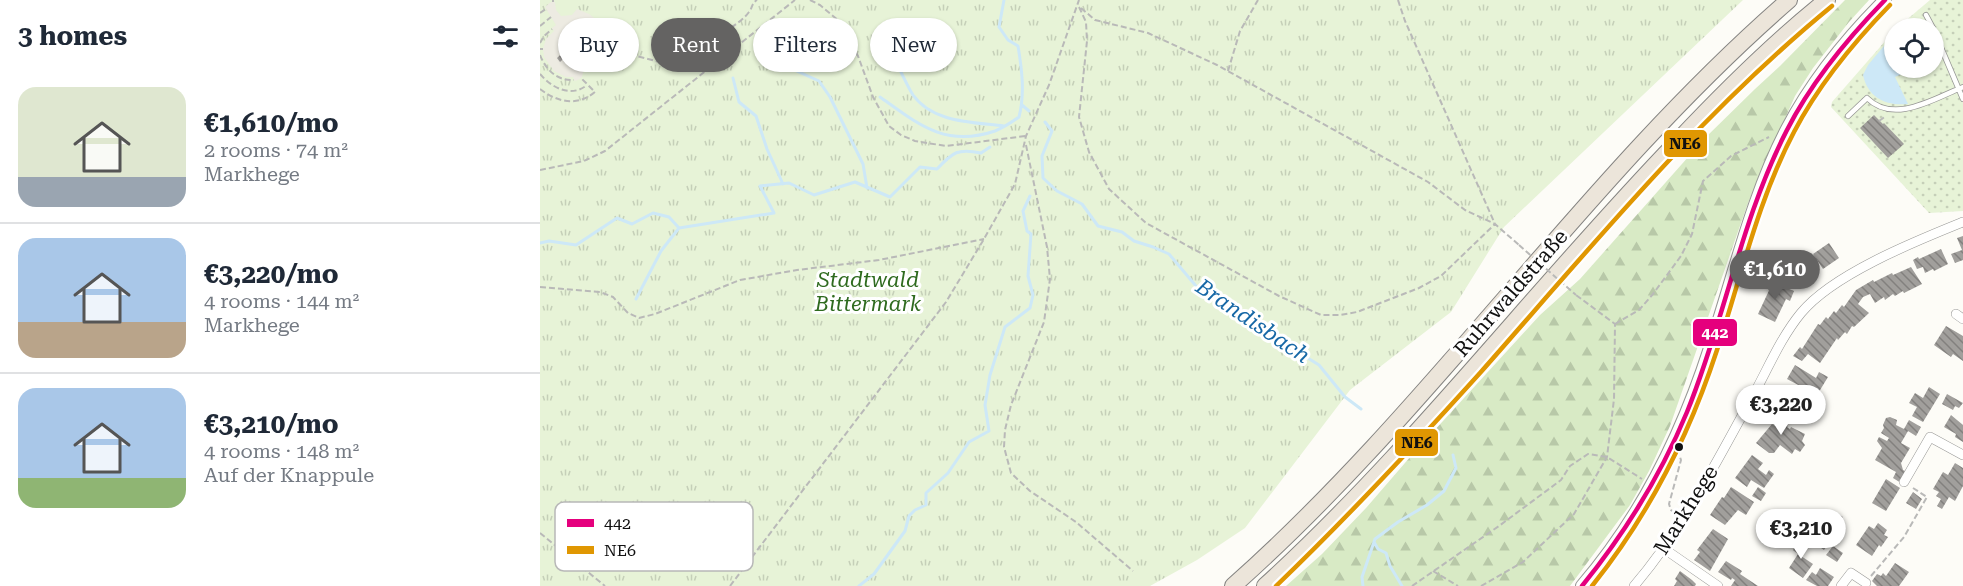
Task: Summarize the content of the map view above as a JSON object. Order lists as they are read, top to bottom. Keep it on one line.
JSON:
{"streets":{"highway":["Ruhrwaldstraße"],"street":["Markhege"]},"water":["Brandisbach"],"parks":["Stadtwald Bittermark"],"lines":["transit line 442","transit line NE6"],"legend":["442","NE6"],"page":{"heading":"3 homes","chip":["Buy","Rent","Filters","New"],"list":[{"name":"€1,610/mo","note":"2 rooms · 74 m² · Markhege"},{"name":"€3,220/mo","note":"4 rooms · 144 m² · Markhege"},{"name":"€3,210/mo","note":"4 rooms · 148 m² · Auf der Knappule"}],"price":["€1,610","€3,220","€3,210"]}}
